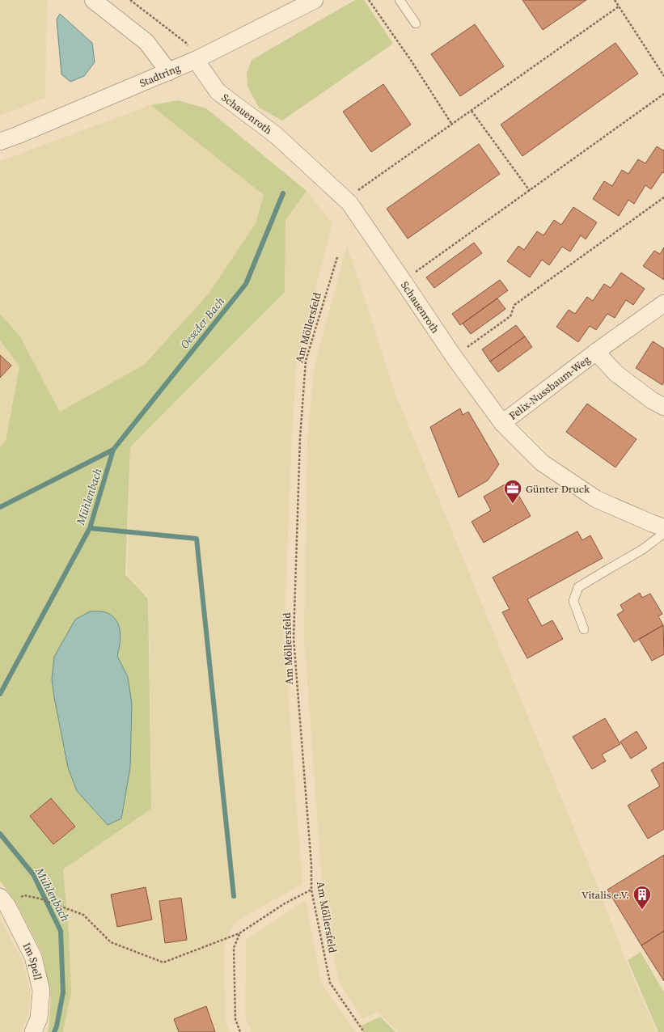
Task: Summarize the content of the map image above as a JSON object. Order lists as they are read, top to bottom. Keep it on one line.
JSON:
{"streets":{"street":["Stadtring","Schauenroth","Felix-Nussbaum-Weg","Im Spell"],"path":["Am Möllersfeld"]},"crossings":[["Stadtring","Schauenroth"],["Schauenroth","Felix-Nussbaum-Weg"]],"water":["Oeseder Bach","Mühlenbach"],"places":{"office":["Günter Druck"],"building":["Vitalis e.V."]}}
